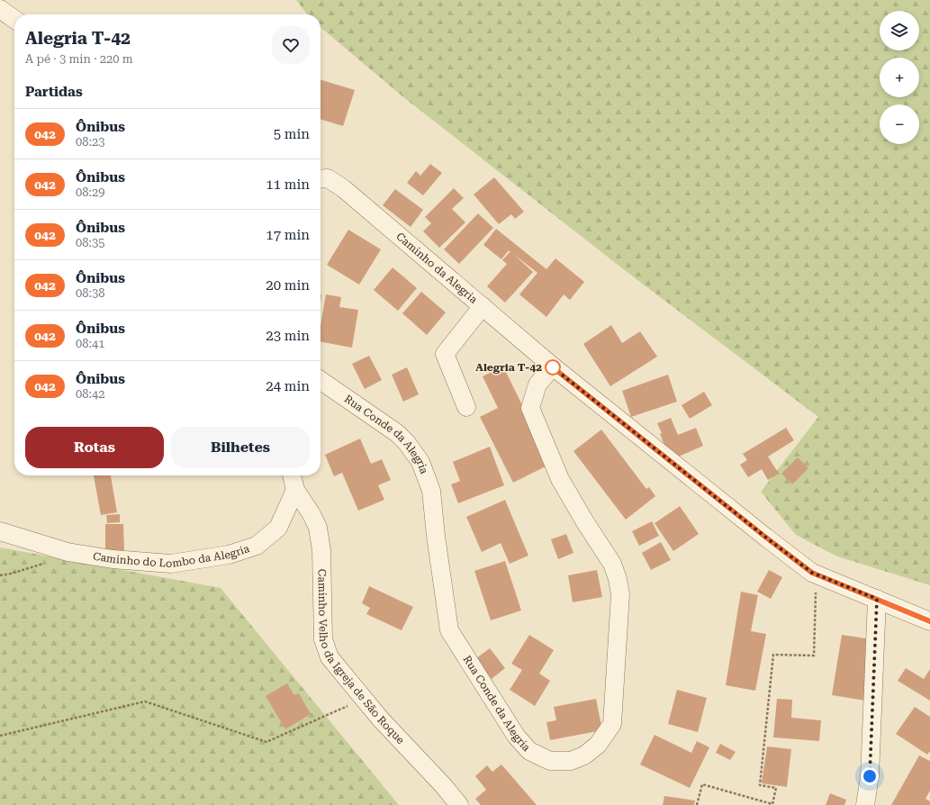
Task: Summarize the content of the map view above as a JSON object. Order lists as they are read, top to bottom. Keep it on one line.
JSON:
{"streets":{"street":["Caminho da Alegria","Rua Conde da Alegria","Caminho do Lombo da Alegria","Caminho Velho da Igreja de São Roque"]},"crossings":[["Caminho da Alegria","Rua Conde da Alegria"],["Caminho do Lombo da Alegria","Caminho Velho da Igreja de São Roque"]],"places":["Alegria T-42"],"lines":["bus line 042"],"page":{"map_buttons":["+","−"],"heading":[["Alegria T-42","A pé · 3 min · 220 m"],"Partidas"],"list":[{"mark":"042","name":"Ônibus","note":"08:23","value":"5 min"},{"mark":"042","name":"Ônibus","note":"08:29","value":"11 min"},{"mark":"042","name":"Ônibus","note":"08:35","value":"17 min"},{"mark":"042","name":"Ônibus","note":"08:38","value":"20 min"},{"mark":"042","name":"Ônibus","note":"08:41","value":"23 min"},{"mark":"042","name":"Ônibus","note":"08:42","value":"24 min"}],"buttons":["Rotas","Bilhetes"]}}
